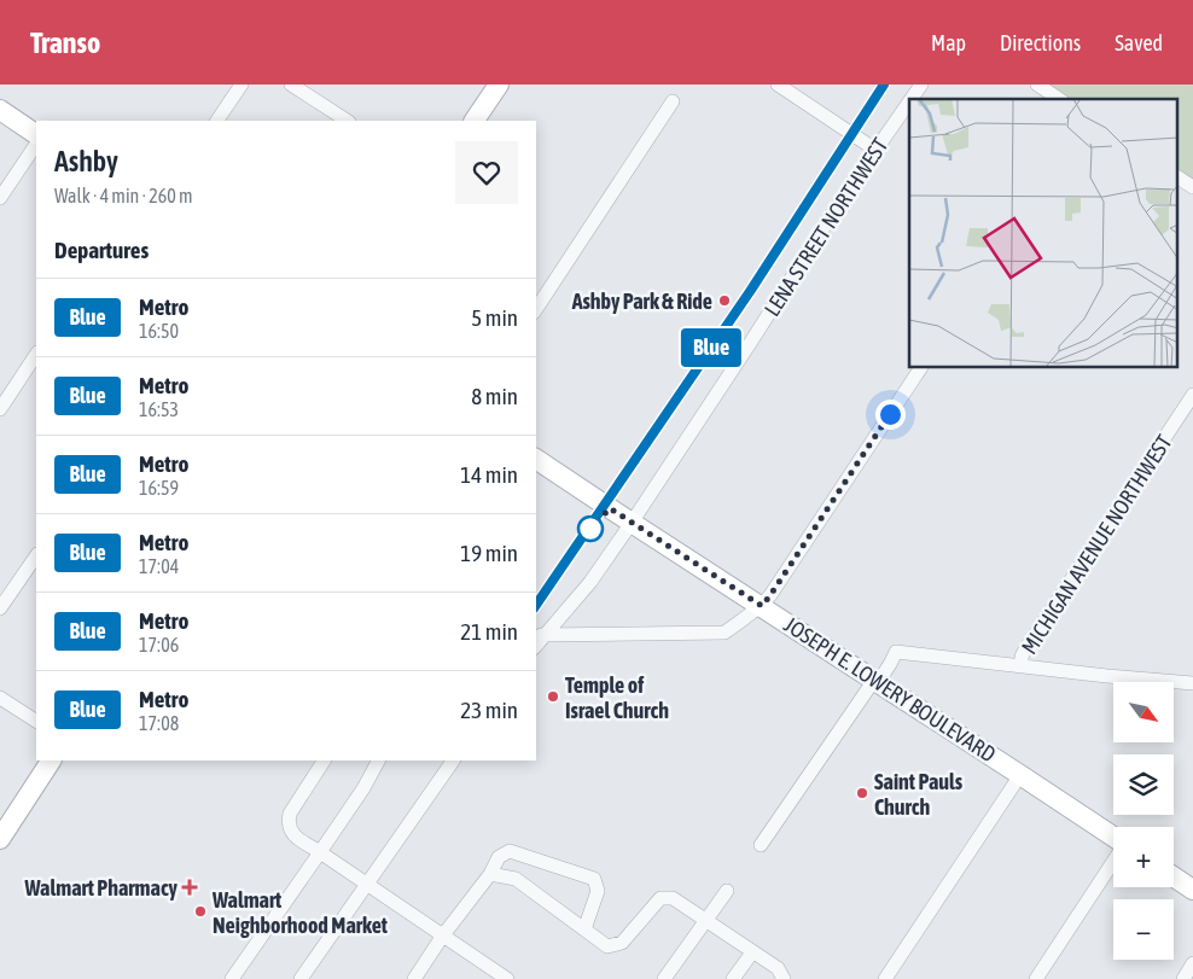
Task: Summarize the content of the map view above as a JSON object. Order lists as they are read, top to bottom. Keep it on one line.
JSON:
{"streets":{"main road":["JOSEPH E. LOWERY BOULEVARD"],"street":["LENA STREET NORTHWEST","MICHIGAN AVENUE NORTHWEST"]},"crossings":[["LENA STREET NORTHWEST","JOSEPH E. LOWERY BOULEVARD"]],"places":{"other":["Ashby Park & Ride","Temple of Israel Church","Saint Pauls Church","Walmart Neighborhood Market"],"health":["Walmart Pharmacy"]},"lines":["metro line Blue"],"north":"bottom right","page":{"header":"Transo","nav":["Map","Directions","Saved"],"on_map":"Blue","heading":[["Ashby","Walk · 4 min · 260 m"],"Departures"],"list":[{"mark":"Blue","name":"Metro","note":"16:50","value":"5 min"},{"mark":"Blue","name":"Metro","note":"16:53","value":"8 min"},{"mark":"Blue","name":"Metro","note":"16:59","value":"14 min"},{"mark":"Blue","name":"Metro","note":"17:04","value":"19 min"},{"mark":"Blue","name":"Metro","note":"17:06","value":"21 min"},{"mark":"Blue","name":"Metro","note":"17:08","value":"23 min"}],"map_buttons":["+","−"]}}
